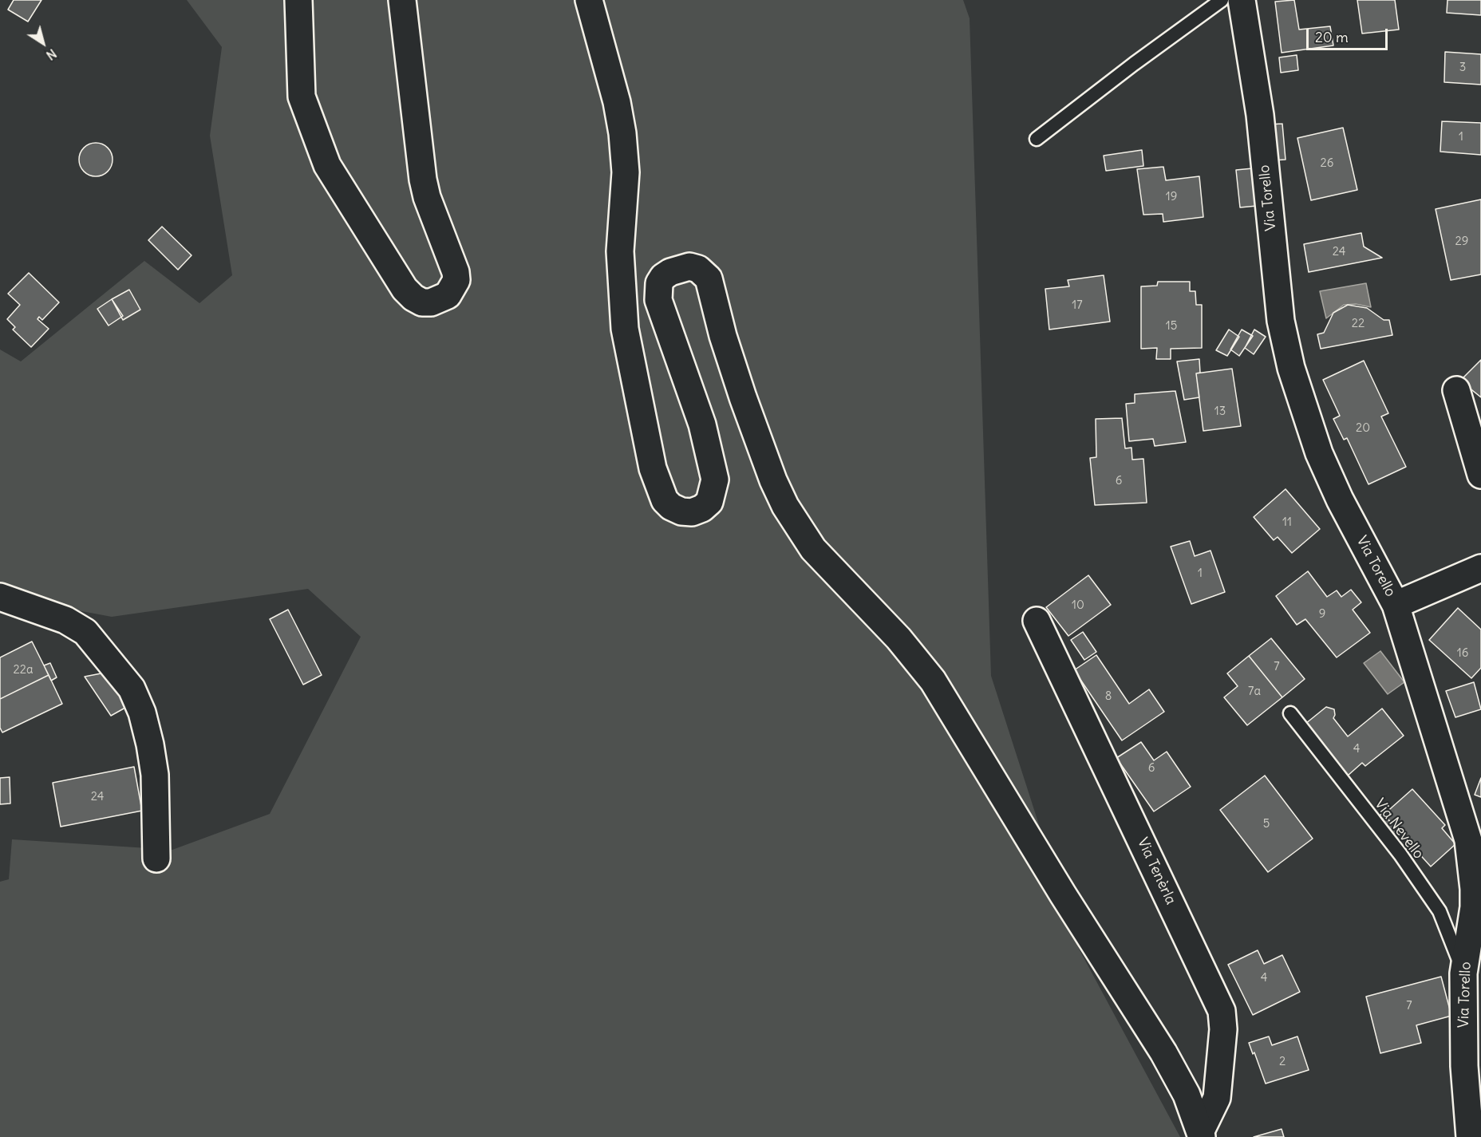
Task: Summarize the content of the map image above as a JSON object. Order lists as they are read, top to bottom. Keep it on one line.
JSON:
{"streets":{"street":["Via Torello","Via Tenèrla"],"lane":["Via Nevello"]},"crossings":[["Via Torello","Via Nevello"]],"house_numbers":["3","1","26","19","29","24","17","22","15","13","20","6","11","1","10","9","16","7","22a","7a","8","4","6","24","5","4","7","2"],"scale_bar":"20 m","north":"bottom right"}
